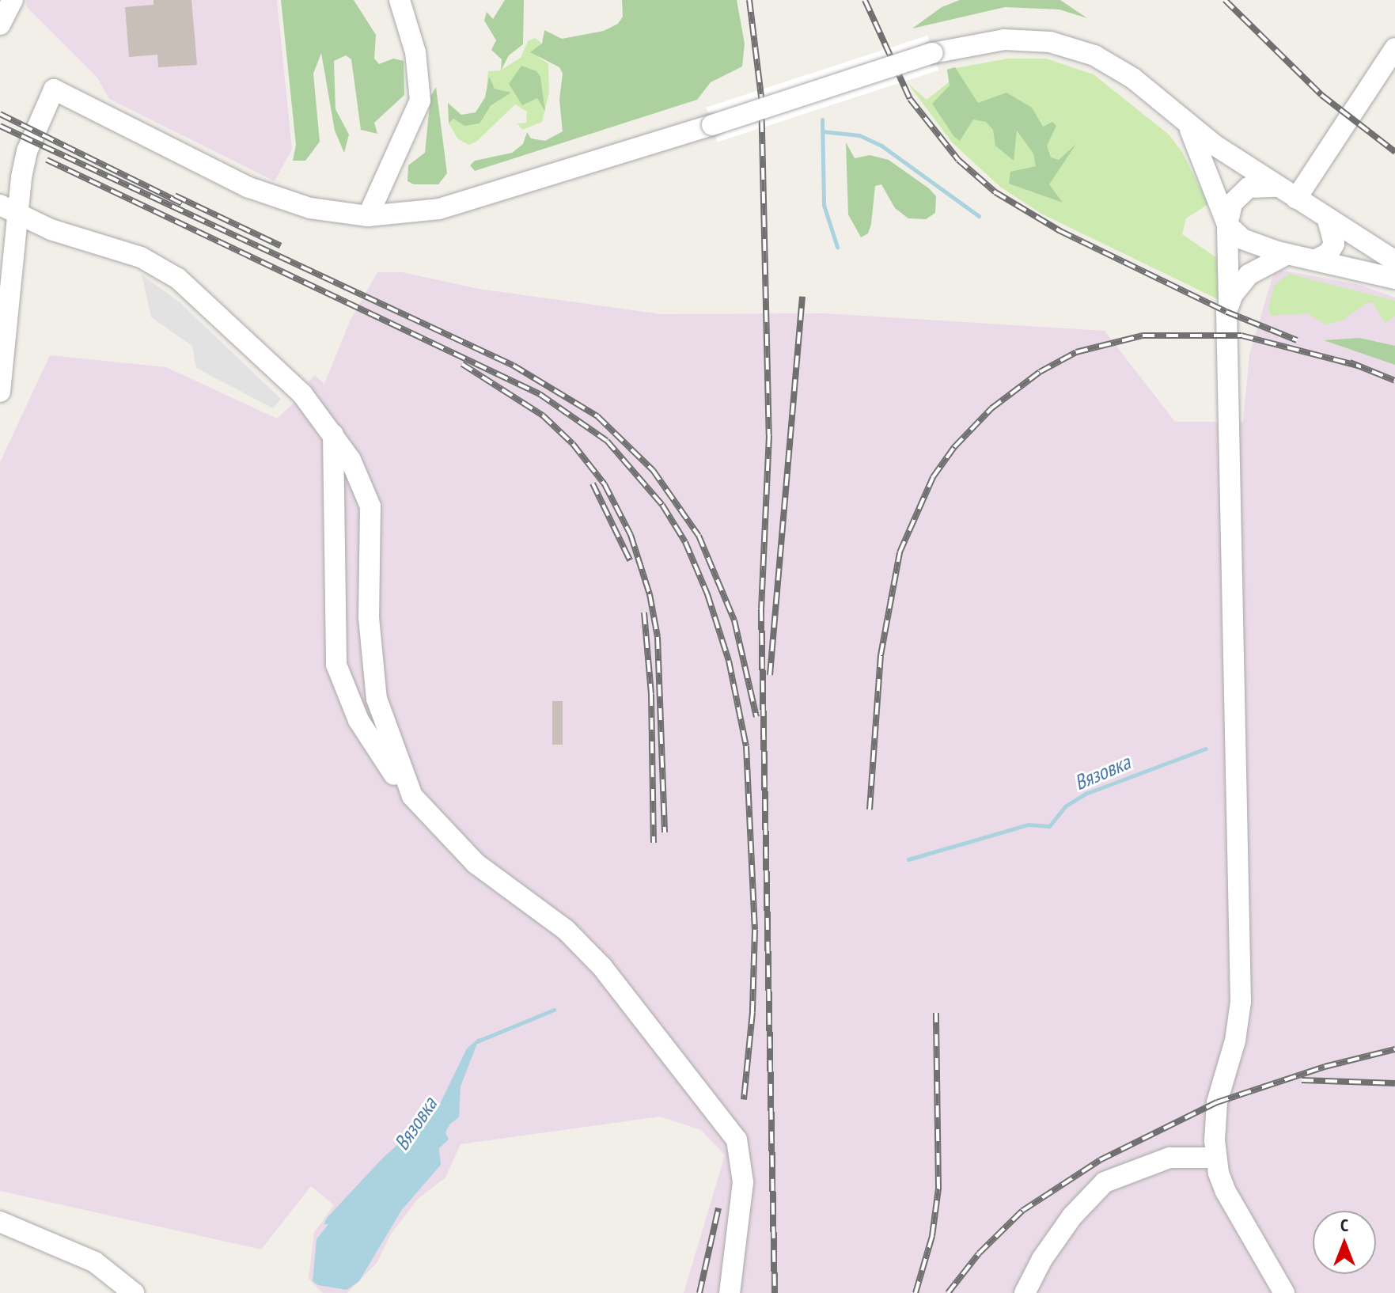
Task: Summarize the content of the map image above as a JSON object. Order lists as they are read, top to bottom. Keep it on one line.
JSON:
{"water":["Вязовка"],"north":"top"}
